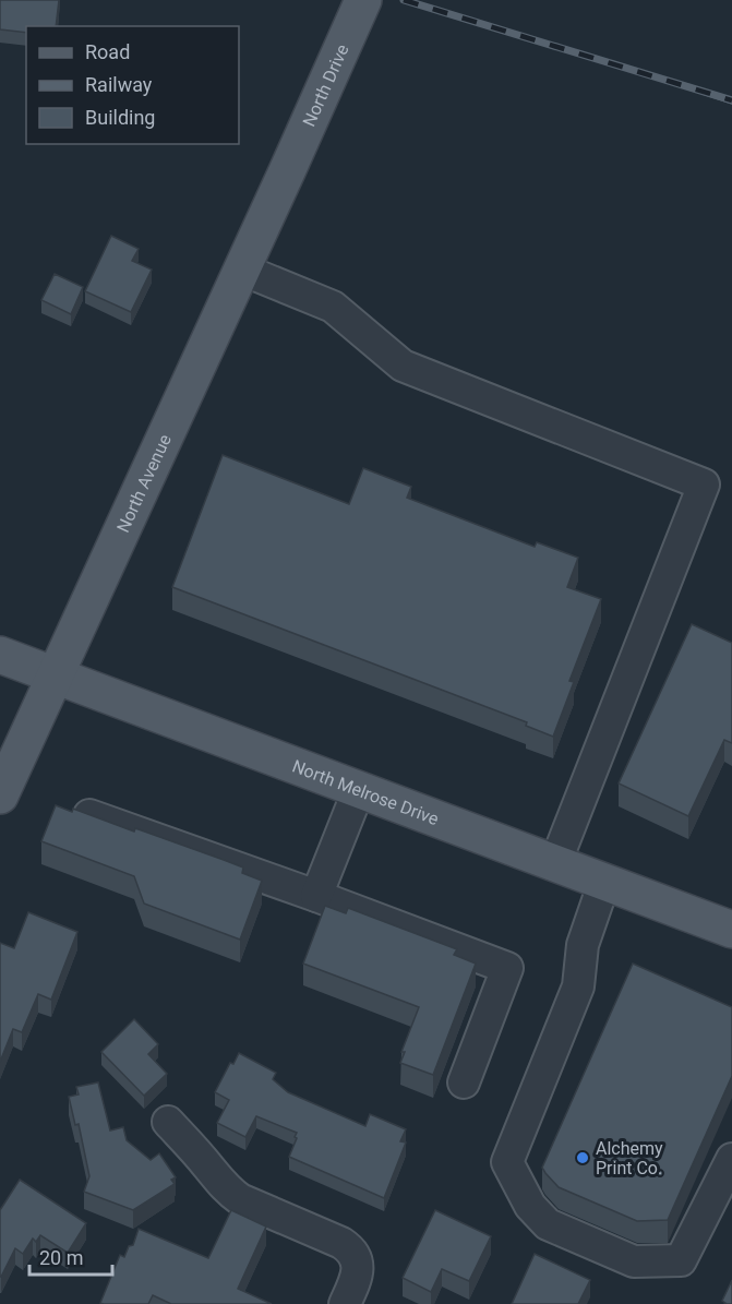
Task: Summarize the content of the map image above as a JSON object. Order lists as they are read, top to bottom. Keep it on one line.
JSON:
{"streets":{"main road":["North Drive","North Avenue","North Melrose Drive"]},"crossings":[["North Drive","North Avenue"],["North Avenue","North Melrose Drive"]],"places":["Alchemy Print Co."],"legend":["Road","Railway","Building"],"scale_bar":"20 m"}
